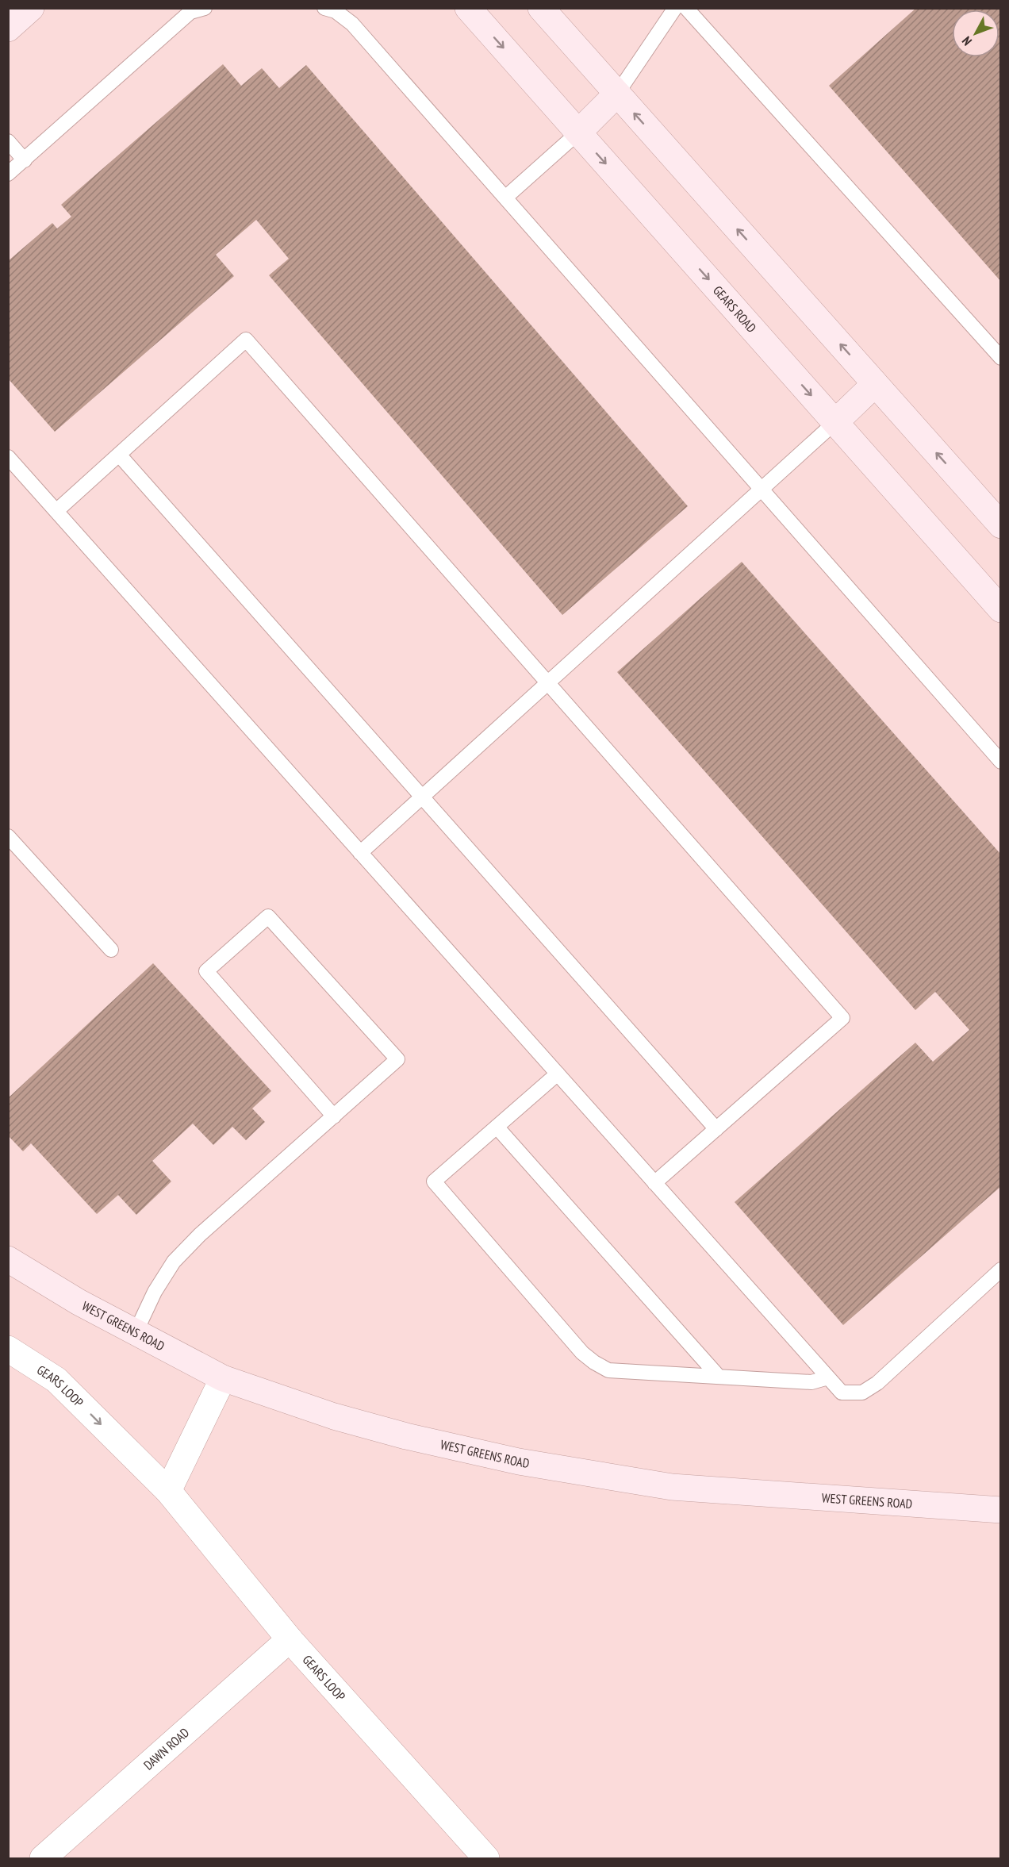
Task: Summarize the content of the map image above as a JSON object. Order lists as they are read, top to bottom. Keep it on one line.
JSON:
{"streets":{"street":["GEARS ROAD","WEST GREENS ROAD","GEARS LOOP","DAWN ROAD"]},"crossings":[["GEARS LOOP","DAWN ROAD"]],"north":"bottom left"}
